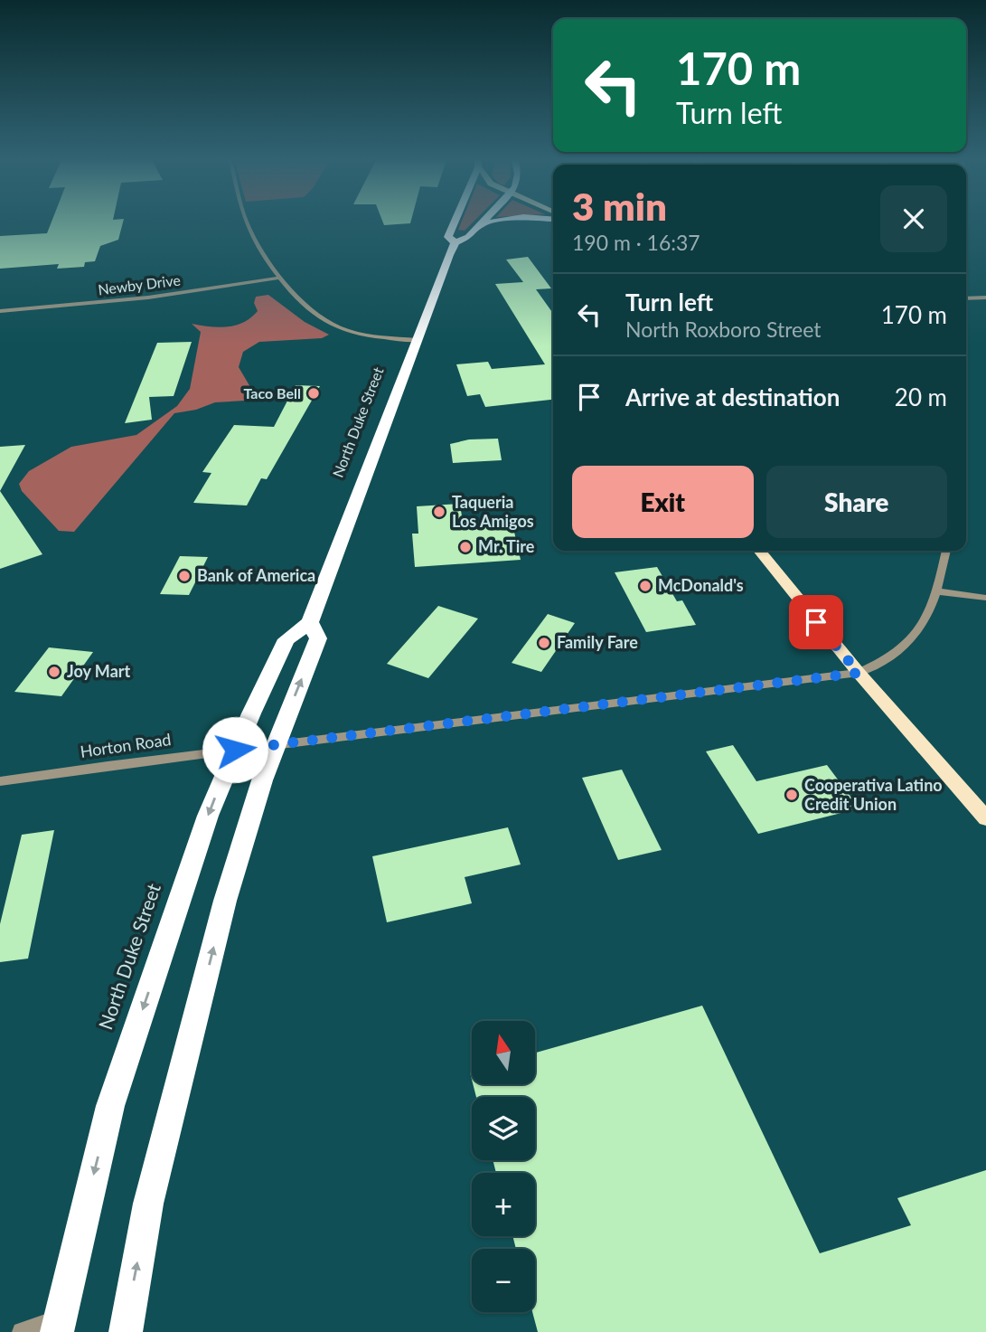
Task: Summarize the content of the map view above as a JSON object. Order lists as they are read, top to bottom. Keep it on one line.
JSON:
{"streets":{"highway":["North Duke Street"],"street":["Newby Drive","Horton Road"]},"crossings":[["North Duke Street","Horton Road"]],"places":["Taco Bell","Taqueria Los Amigos","Mr. Tire","Bank of America","McDonald's","Family Fare","Joy Mart","Cooperativa Latino Credit Union"],"north":"top","page":{"turn":["170 m","Turn left"],"heading":["3 min","190 m · 16:37"],"list":[{"name":"Turn left","note":"North Roxboro Street","value":"170 m"},{"name":"Arrive at destination","value":"20 m"}],"buttons":["Exit","Share"],"map_buttons":["+","−"]}}
